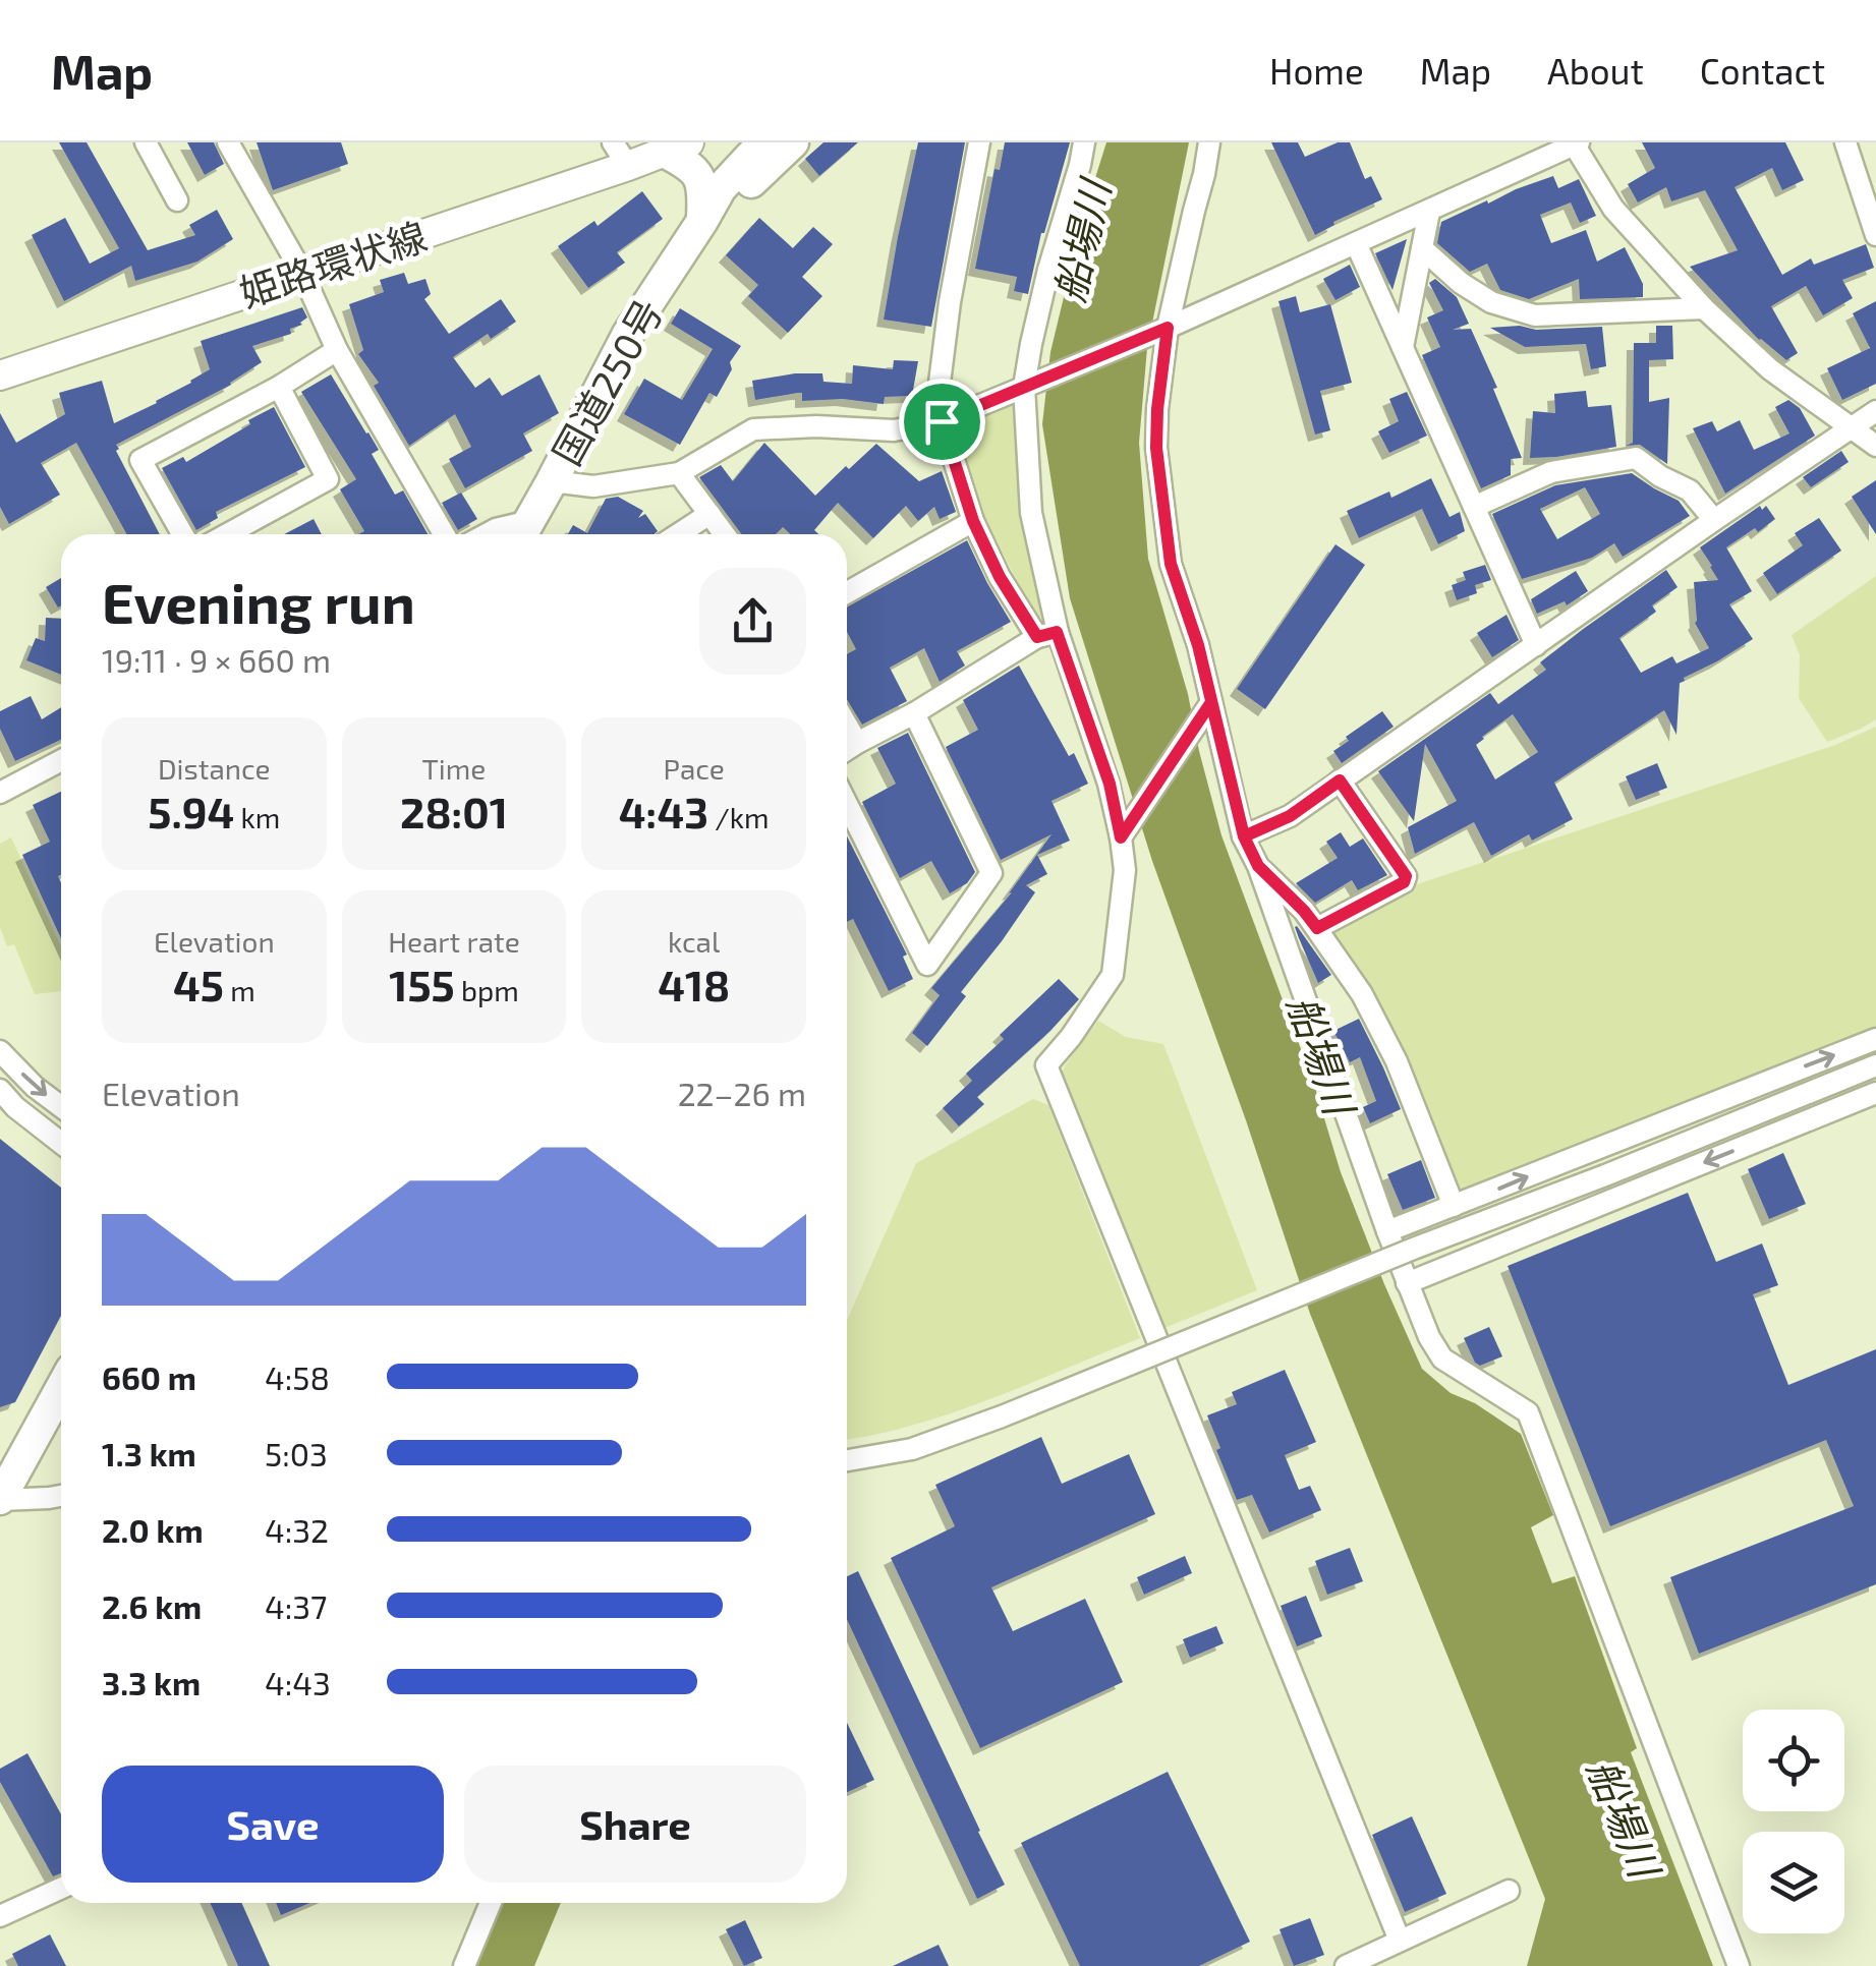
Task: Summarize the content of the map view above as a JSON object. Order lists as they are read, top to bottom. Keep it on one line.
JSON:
{"streets":{"highway":["国道250号"],"main road":["姫路環状線"]},"water":["船場川"],"page":{"header":"Map","nav":["Home","Map","About","Contact"],"heading":["Evening run","19:11 · 9 × 660 m"],"stats":[["Distance","5.94 km"],["Time","28:01"],["Pace","4:43 /km"],["Elevation","45 m"],["Heart rate","155 bpm"],["kcal","418"]],"chart":["Elevation","22–26 m"],"list":[{"name":"660 m","note":"4:58"},{"name":"1.3 km","note":"5:03"},{"name":"2.0 km","note":"4:32"},{"name":"2.6 km","note":"4:37"},{"name":"3.3 km","note":"4:43"}],"buttons":["Save","Share"]}}
